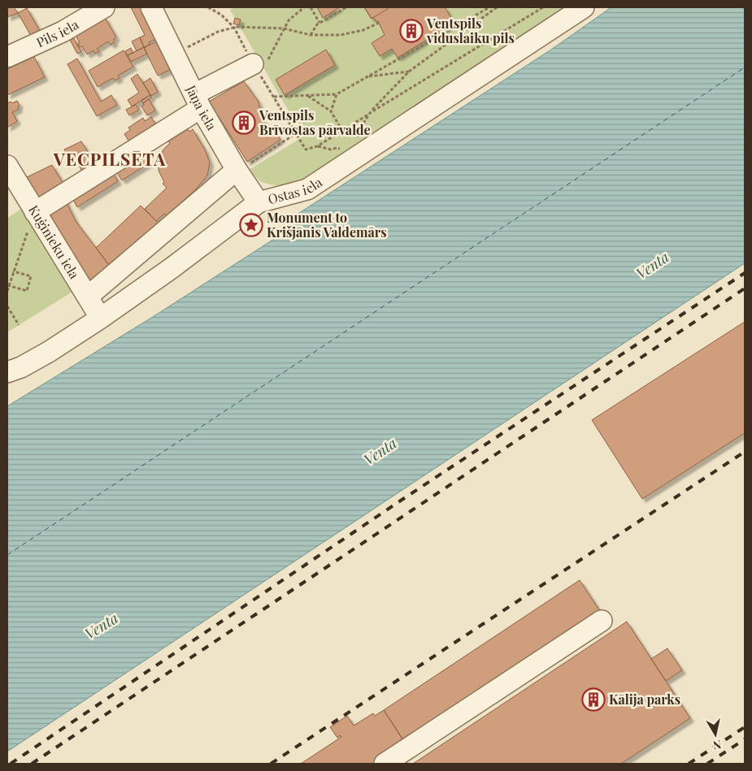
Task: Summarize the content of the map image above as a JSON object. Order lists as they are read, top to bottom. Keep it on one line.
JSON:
{"streets":{"street":["Pils iela","Jāņa iela","Ostas iela","Kuģinieku iela"]},"crossings":[["Jāņa iela","Ostas iela"],["Ostas iela","Kuģinieku iela"]],"districts":["VECPILSĒTA"],"water":["Venta"],"places":{"building":["Ventspils viduslaiku pils","Ventspils Brīvostas pārvalde","Kālija parks"],"place":["Monument to Krišjānis Valdemārs"]},"north":"bottom"}
